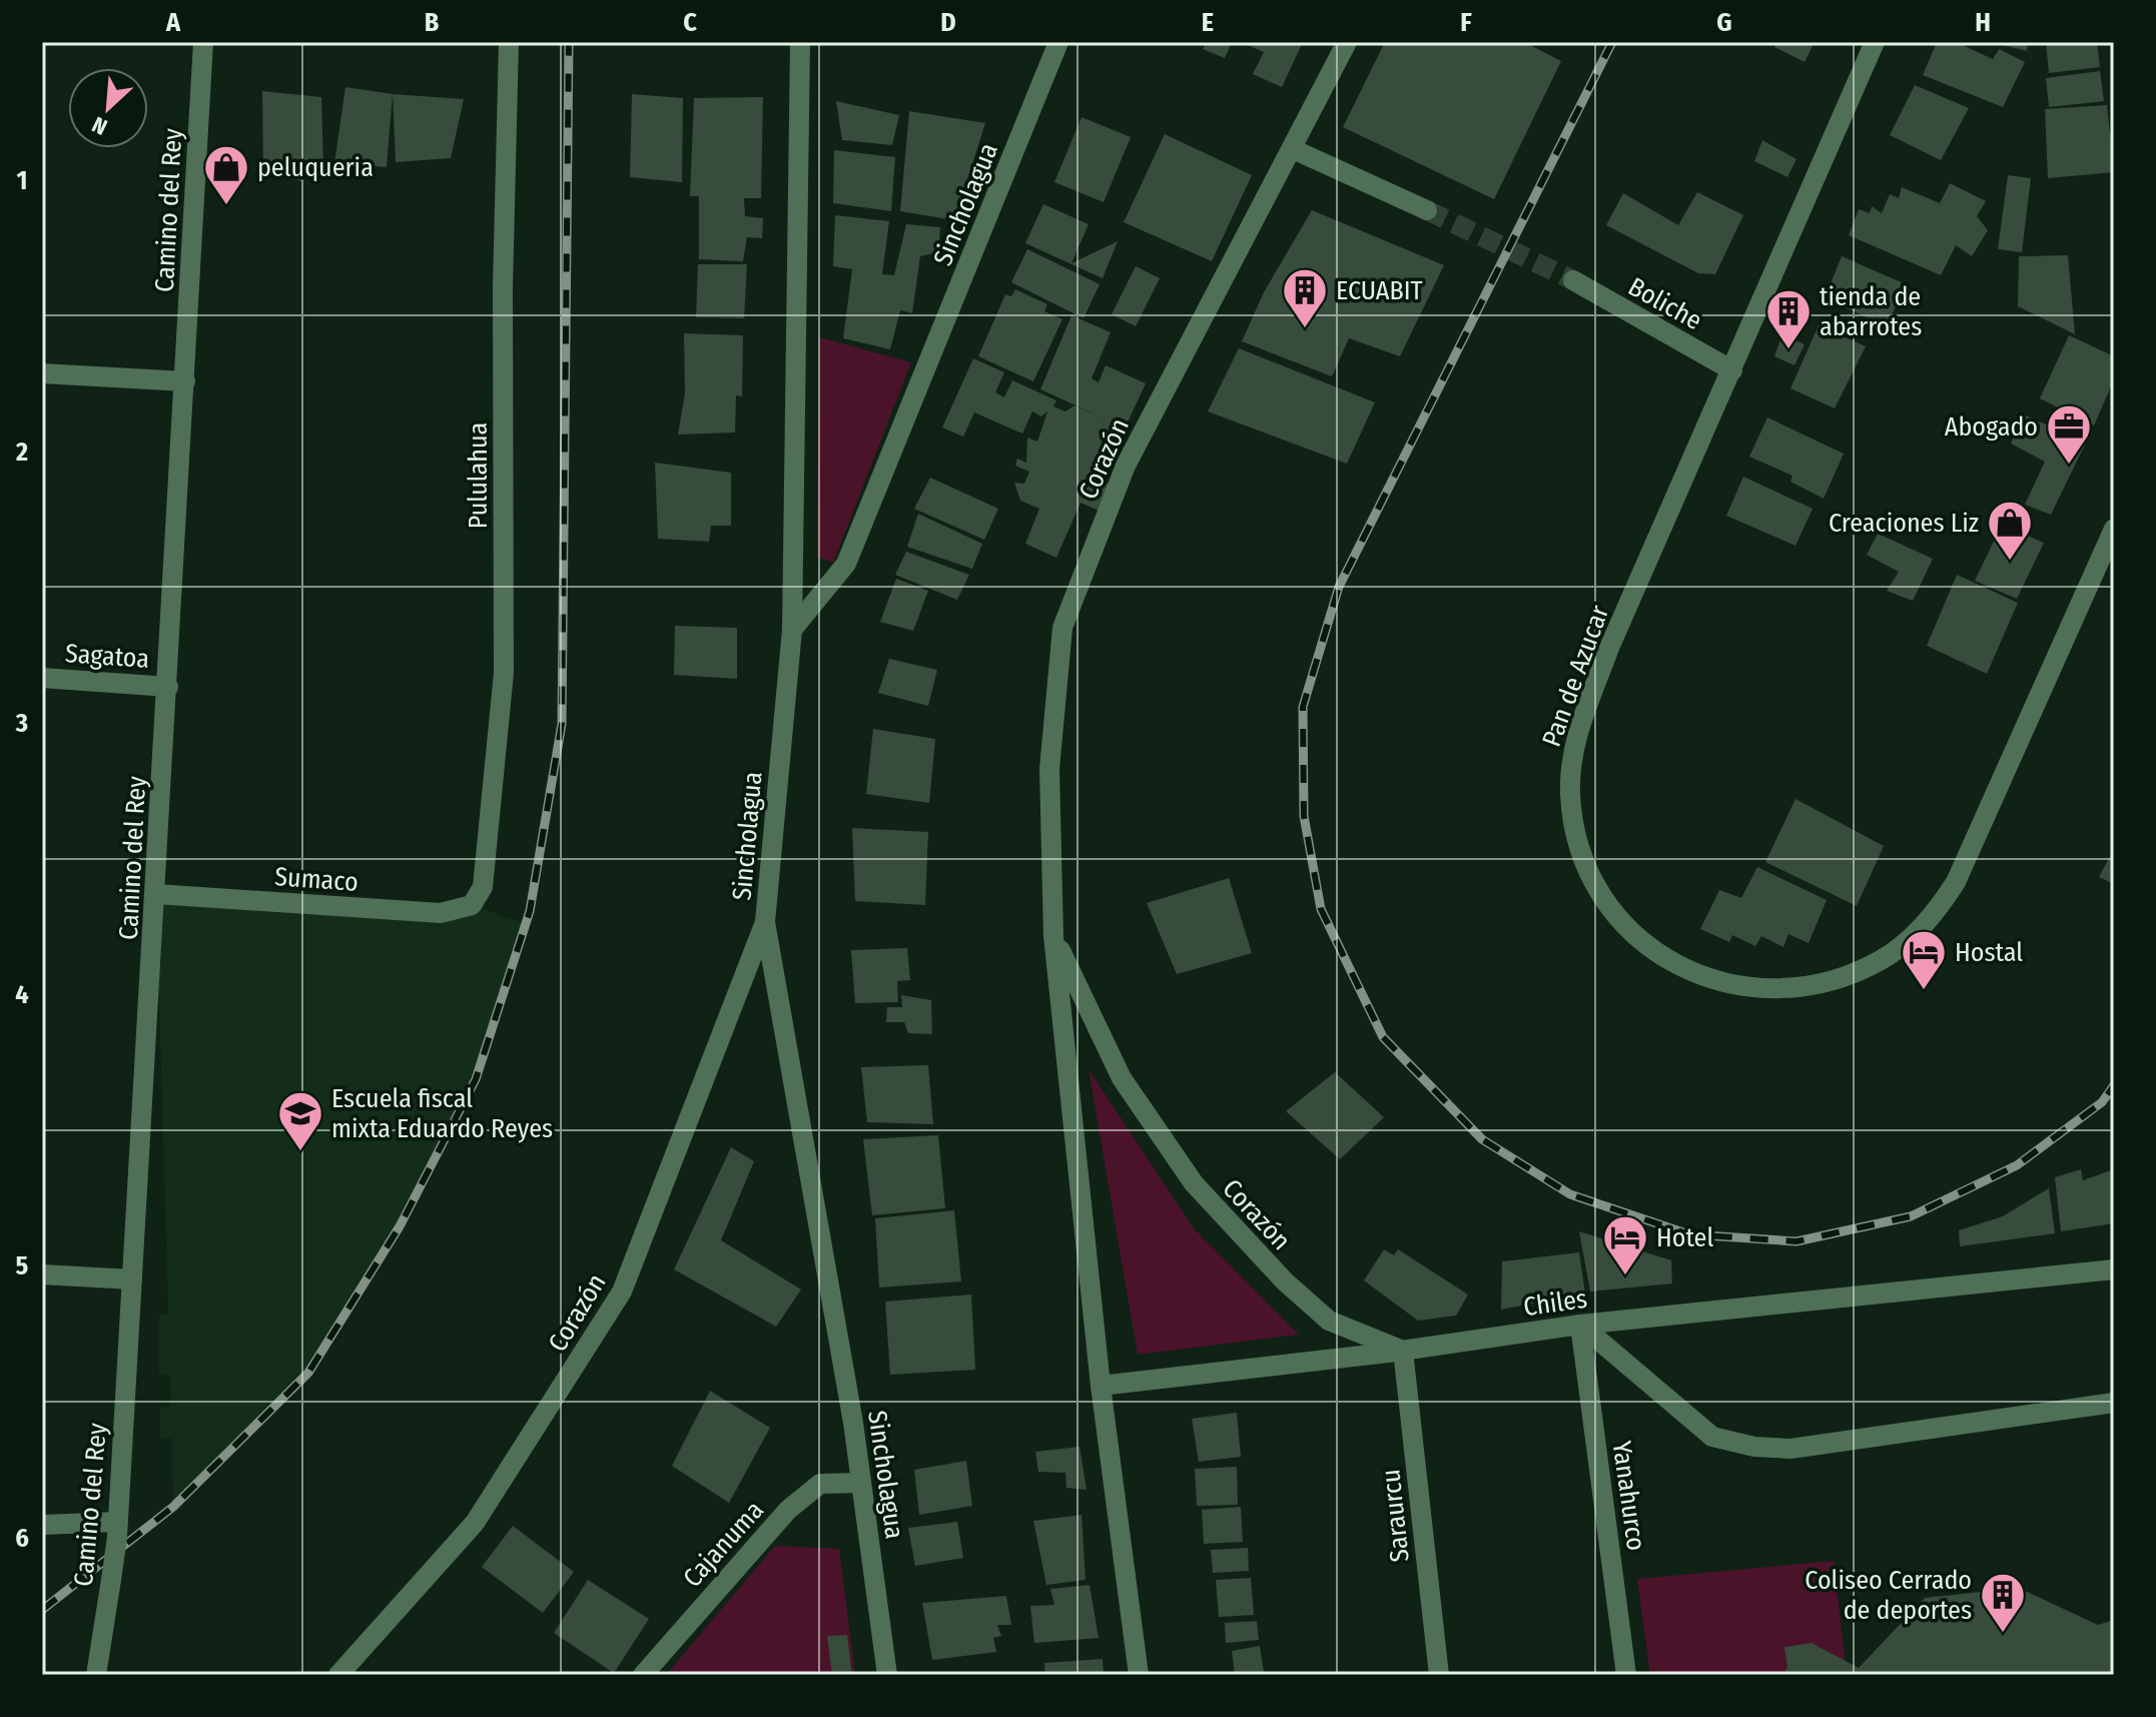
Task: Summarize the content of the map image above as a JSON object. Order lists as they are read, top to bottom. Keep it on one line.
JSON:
{"streets":{"street":["Sincholagua","Camino del Rey","Boliche","Corazón","Pululahua","Sagatoa","Pan de Azucar","Sumaco","Chiles","Yanahurco","Saraurcu","Cajanuma"]},"crossings":[["Sincholagua","Corazón"],["Sincholagua","Cajanuma"],["Camino del Rey","Sagatoa"],["Camino del Rey","Sumaco"],["Boliche","Pan de Azucar"],["Corazón","Chiles"],["Corazón","Saraurcu"],["Pululahua","Sumaco"],["Chiles","Yanahurco"],["Chiles","Saraurcu"]],"places":{"shop":["peluqueria","Creaciones Liz"],"building":["ECUABIT","tienda de abarrotes","Coliseo Cerrado de deportes"],"office":["Abogado"],"hotel":["Hostal","Hotel"],"school or university":["Escuela fiscal mixta Eduardo Reyes"]},"north":"bottom left","grid":{"columns":["A","B","C","D","E","F","G","H"],"rows":["1","2","3","4","5","6"]}}
